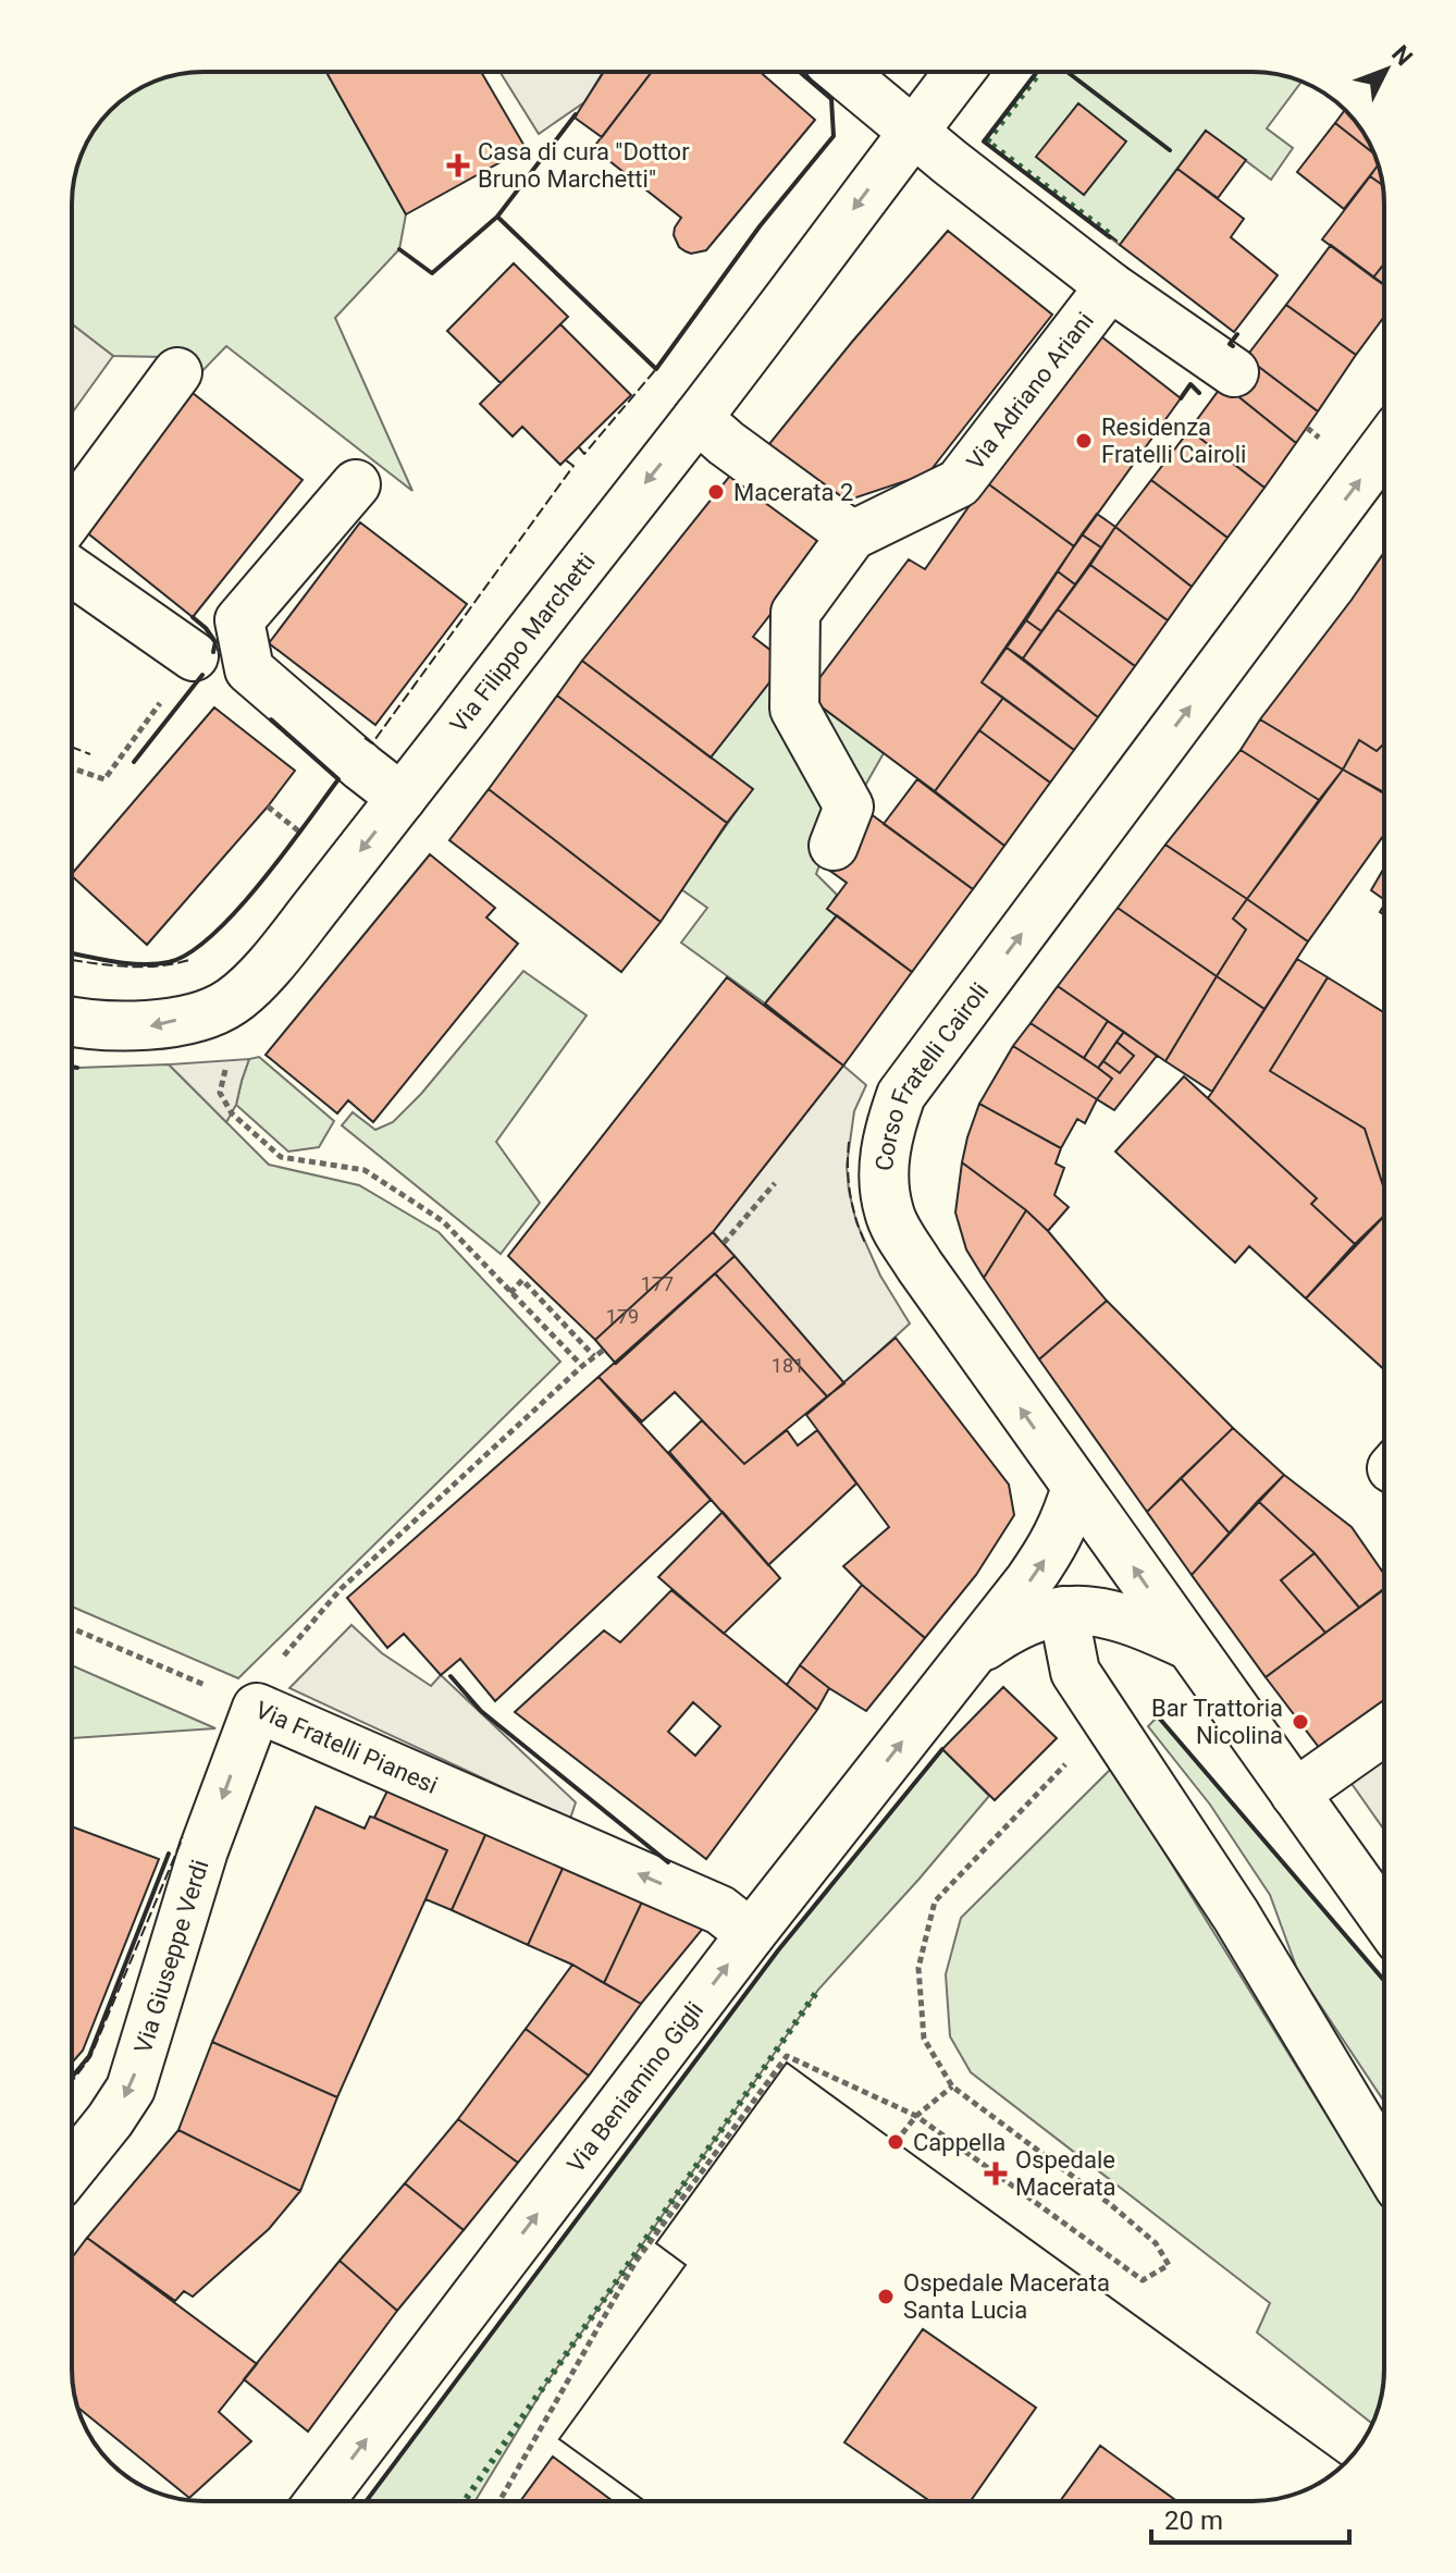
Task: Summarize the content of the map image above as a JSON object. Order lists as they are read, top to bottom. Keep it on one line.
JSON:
{"streets":{"street":["Via Adriano Ariani","Via Filippo Marchetti","Corso Fratelli Cairoli","Via Fratelli Pianesi","Via Giuseppe Verdi","Via Beniamino Gigli"]},"crossings":[["Corso Fratelli Cairoli","Via Beniamino Gigli"],["Via Fratelli Pianesi","Via Giuseppe Verdi"],["Via Fratelli Pianesi","Via Beniamino Gigli"]],"one_way":["Via Filippo Marchetti","Corso Fratelli Cairoli","Via Fratelli Pianesi","Via Giuseppe Verdi","Via Beniamino Gigli"],"places":{"health":["Casa di cura \"Dottor Bruno Marchetti\"","Ospedale Macerata"],"other":["Residenza Fratelli Cairoli","Macerata 2","Bar Trattoria Nicolina","Cappella","Ospedale Macerata Santa Lucia"]},"house_numbers":["177","179","181"],"scale_bar":"20 m","north":"top right"}
